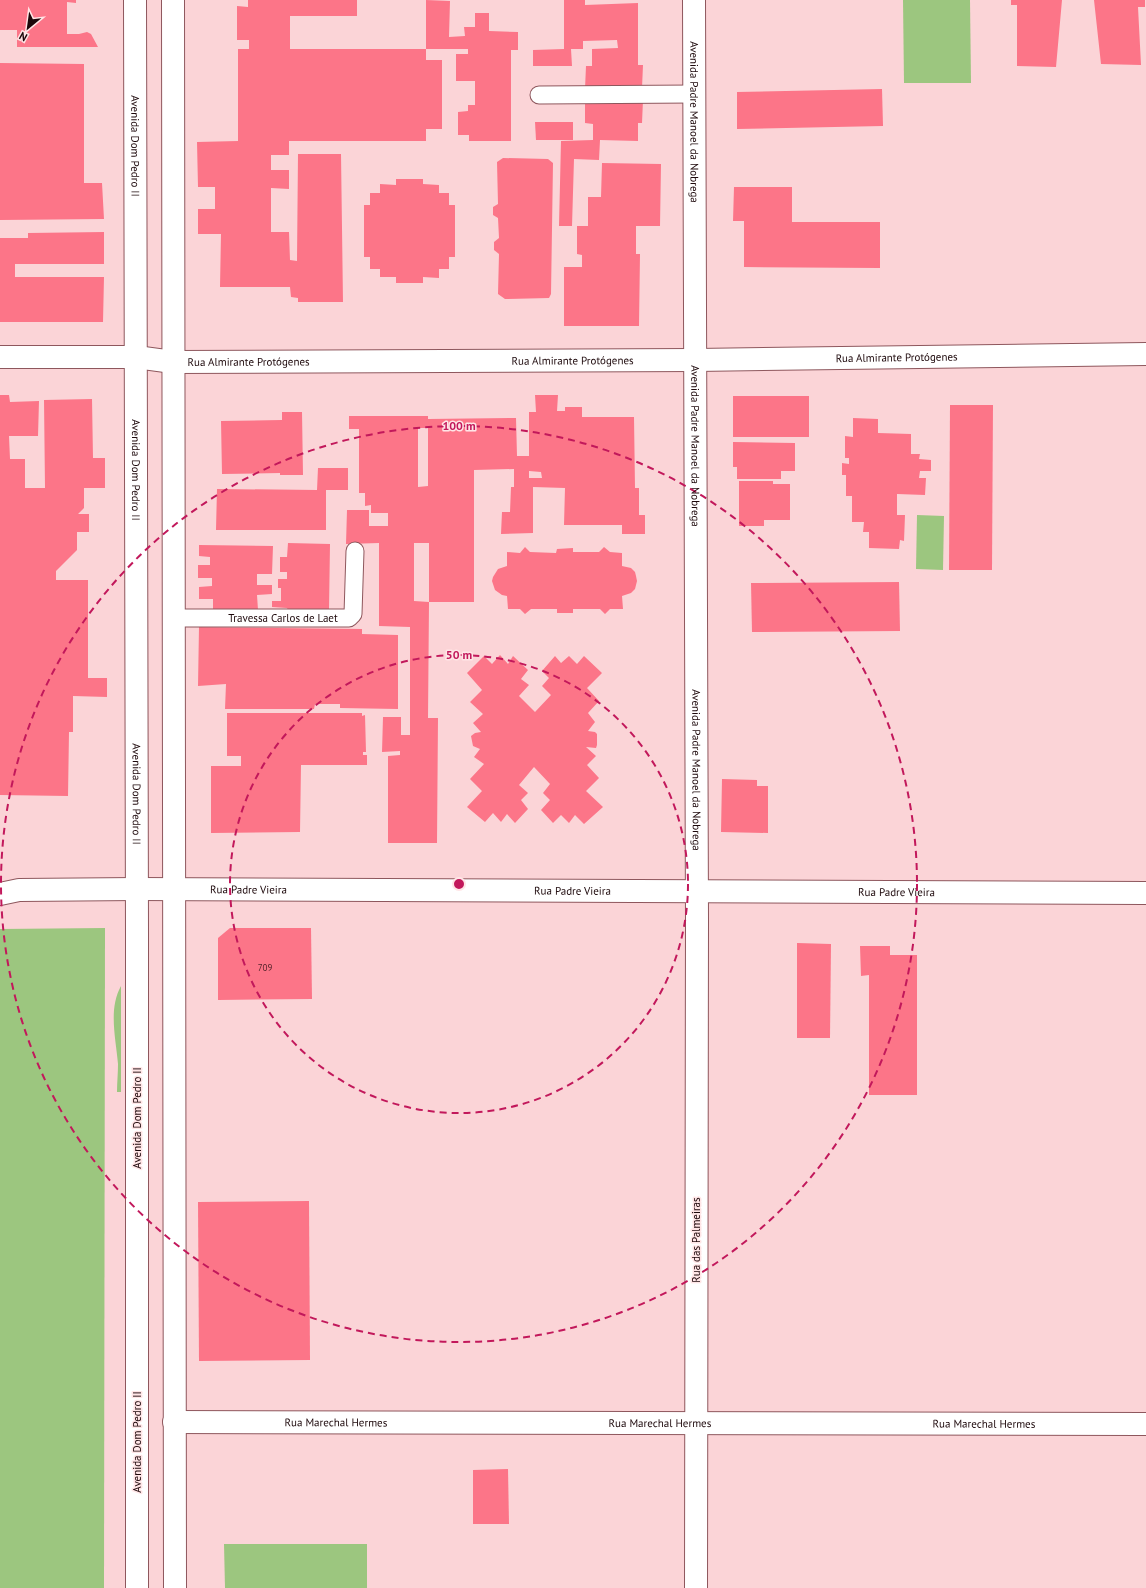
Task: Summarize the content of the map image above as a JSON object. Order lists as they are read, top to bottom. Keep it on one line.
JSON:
{"streets":{"main road":["Avenida Padre Manoel da Nobrega","Avenida Dom Pedro II","Rua Almirante Protógenes","Rua Padre Vieira","Rua das Palmeiras","Rua Marechal Hermes"],"lane":["Travessa Carlos de Laet"]},"crossings":[["Avenida Padre Manoel da Nobrega","Rua Almirante Protógenes"],["Avenida Padre Manoel da Nobrega","Rua Padre Vieira"],["Avenida Padre Manoel da Nobrega","Rua das Palmeiras"],["Avenida Dom Pedro II","Rua Almirante Protógenes"],["Avenida Dom Pedro II","Rua Padre Vieira"],["Rua Padre Vieira","Rua das Palmeiras"],["Rua das Palmeiras","Rua Marechal Hermes"]],"house_numbers":["709"],"north":"bottom left","rings":["100 m","50 m"]}
